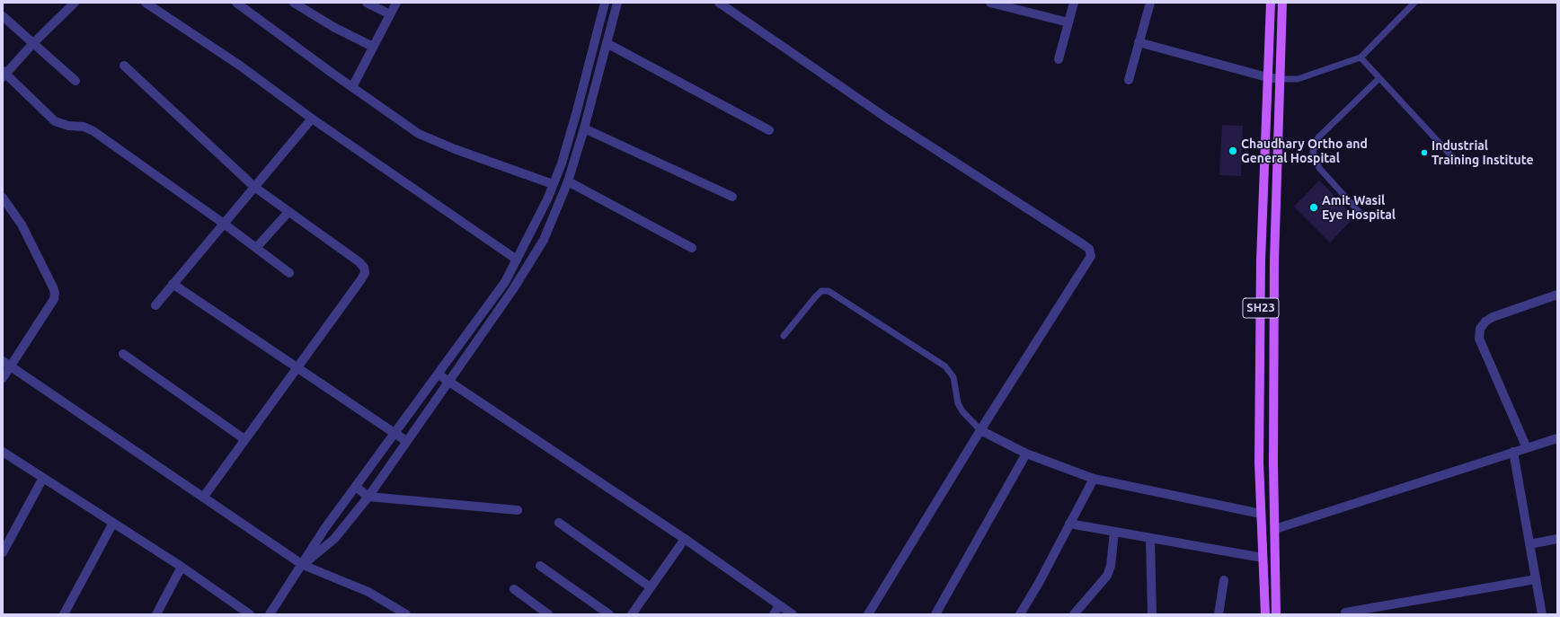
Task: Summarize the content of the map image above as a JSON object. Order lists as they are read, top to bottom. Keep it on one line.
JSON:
{"streets":{"main road":["SH23"]},"places":["Chaudhary Ortho and General Hospital","Industrial Training Institute","Amit Wasil Eye Hospital"]}
